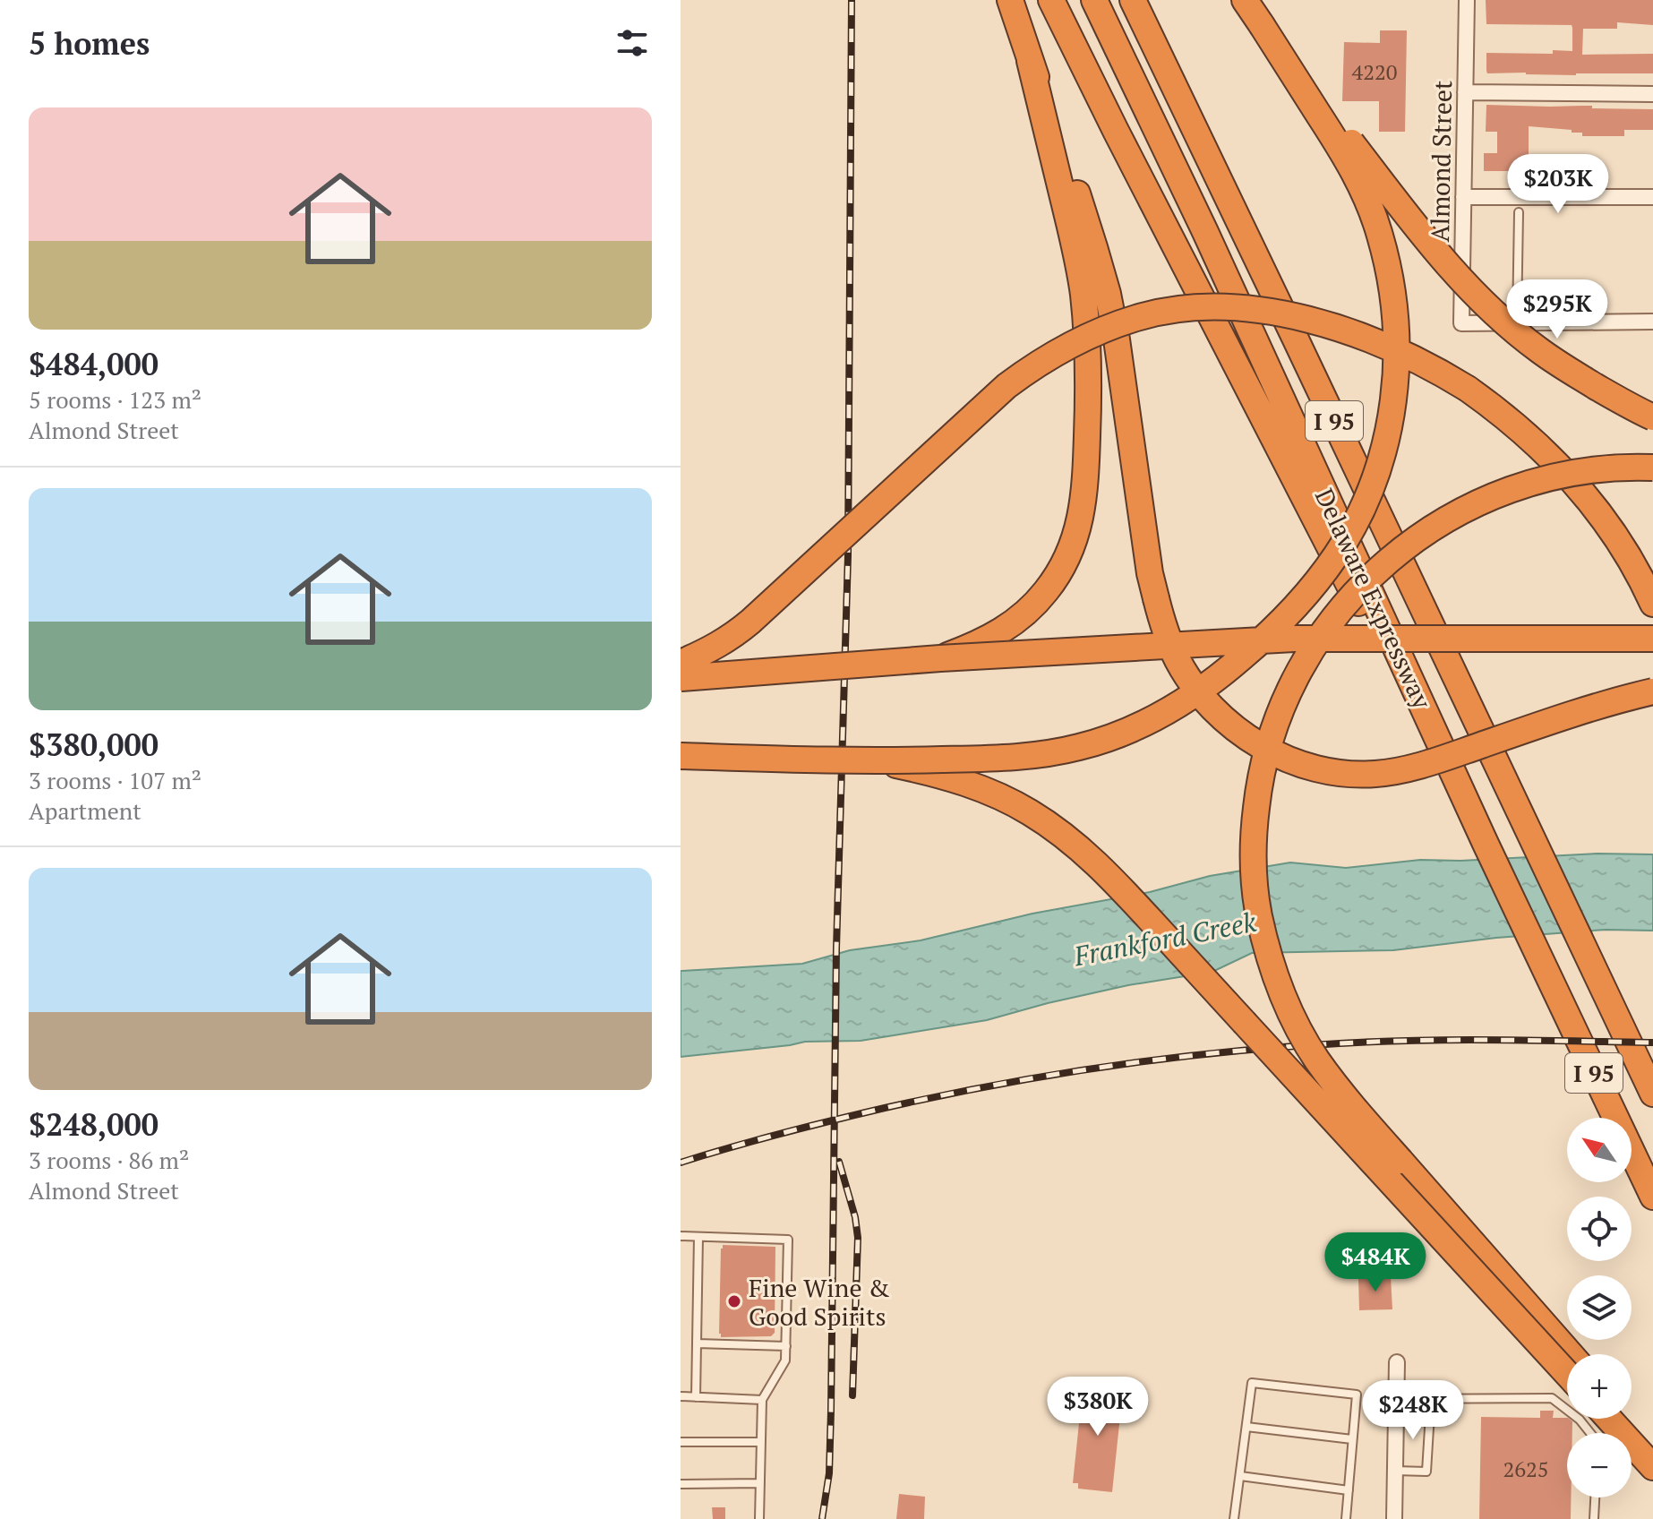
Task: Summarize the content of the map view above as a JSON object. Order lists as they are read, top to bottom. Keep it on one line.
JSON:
{"streets":{"highway":["I 95","Delaware Expressway"],"street":["Almond Street"]},"water":["Frankford Creek"],"places":["Fine Wine & Good Spirits"],"house_numbers":["4220","2625"],"north":"top left","page":{"heading":"5 homes","list":[{"name":"$484,000","note":"5 rooms · 123 m² · Almond Street"},{"name":"$380,000","note":"3 rooms · 107 m² · Apartment"},{"name":"$248,000","note":"3 rooms · 86 m² · Almond Street"}],"price":["$203K","$295K","$484K","$380K","$248K"],"map_buttons":["+","−"]}}
